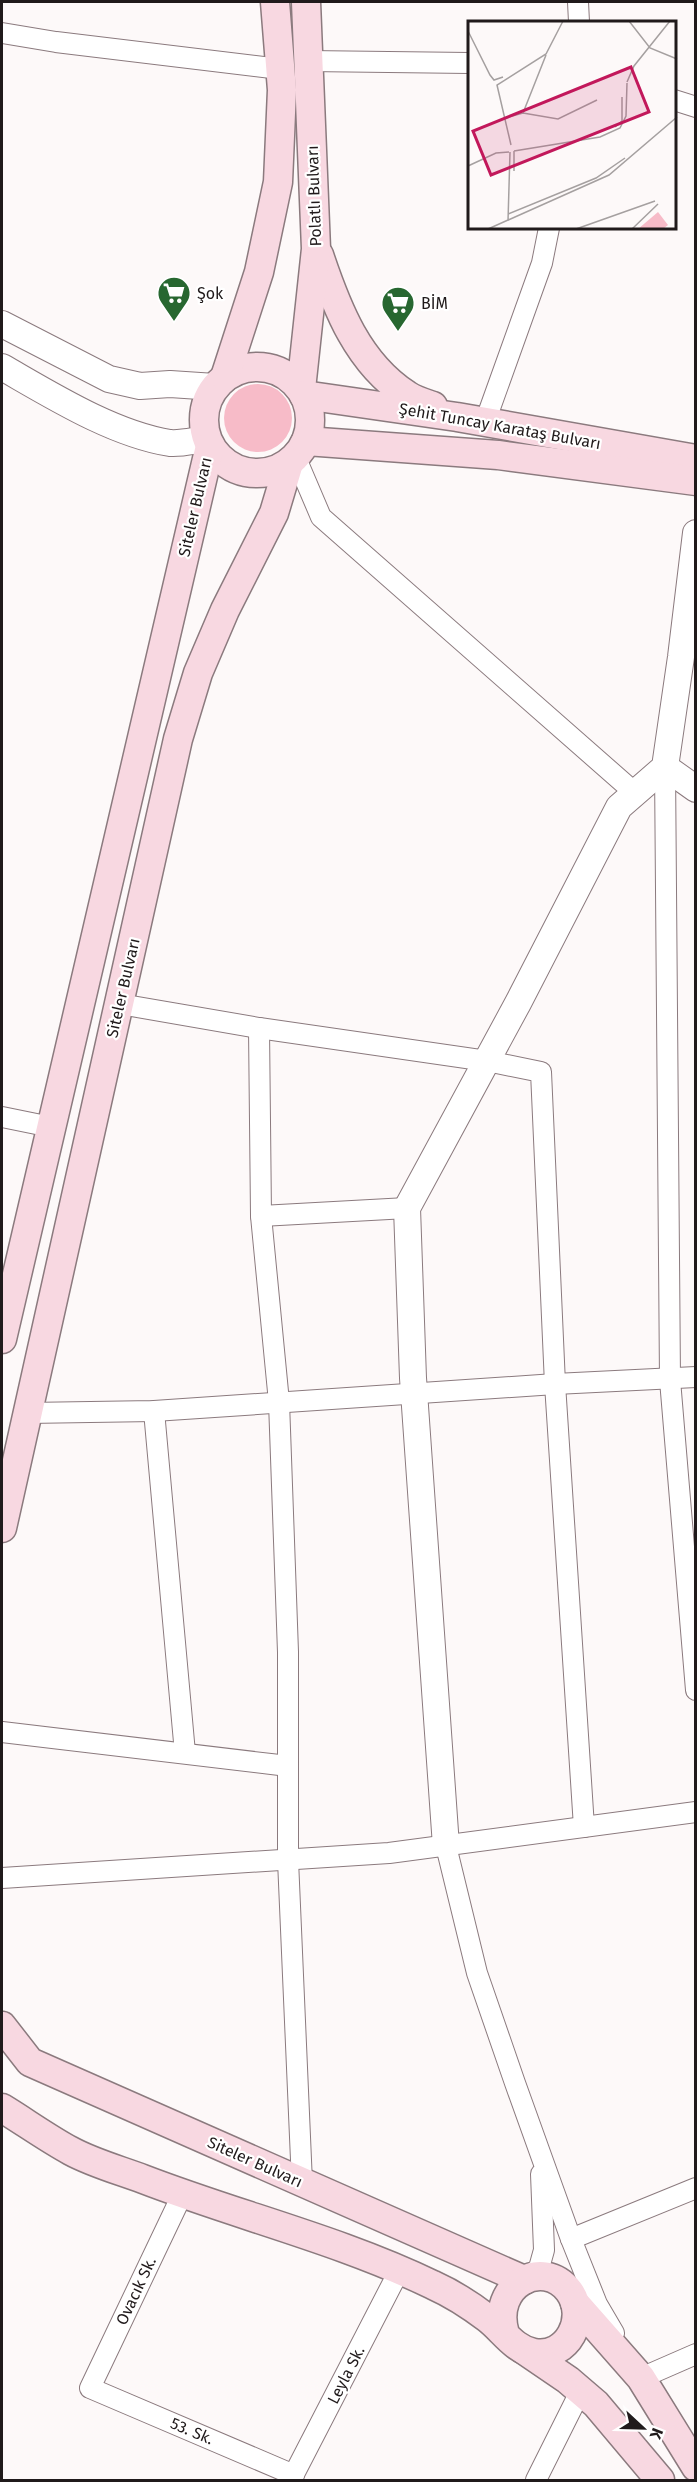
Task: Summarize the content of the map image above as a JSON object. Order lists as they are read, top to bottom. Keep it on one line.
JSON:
{"streets":{"main road":["Polatlı Bulvarı","Şehit Tuncay Karataş Bulvarı","Siteler Bulvarı"],"street":["Ovacık Sk.","Leyla Sk.","53. Sk."]},"crossings":[["Polatlı Bulvarı","Şehit Tuncay Karataş Bulvarı"],["Polatlı Bulvarı","Siteler Bulvarı"],["Şehit Tuncay Karataş Bulvarı","Siteler Bulvarı"],["Ovacık Sk.","53. Sk."],["Leyla Sk.","53. Sk."]],"places":{"supermarket":["Şok","BİM"]},"north":"right"}
